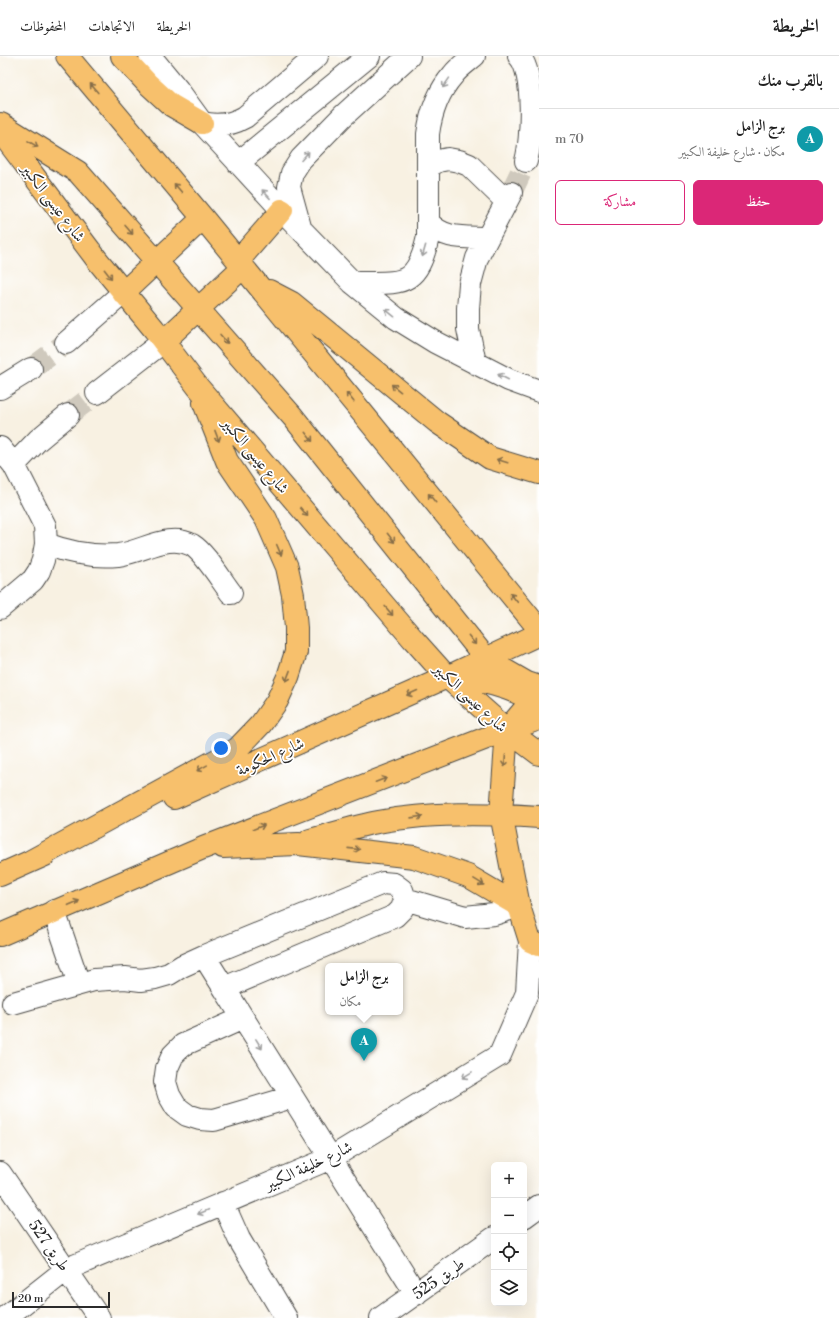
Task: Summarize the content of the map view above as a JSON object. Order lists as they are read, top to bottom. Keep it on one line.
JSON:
{"streets":{"main road":["شارع عيسى الكبير","شارع الحكومة"],"street":["شارع خليفة الكبير","طريق 527","طريق 525"]},"crossings":[["شارع عيسى الكبير","شارع الحكومة"],["شارع خليفة الكبير","طريق 527"]],"scale_bar":"20 m","page":{"header":"الخريطة","nav":["الخريطة","الاتجاهات","المحفوظات"],"heading":"بالقرب منك","list":[{"mark":"A","name":"برج الزامل","note":"مكان · شارع خليفة الكبير","value":"70 m"}],"buttons":["حفظ","مشاركة"],"popup":["برج الزامل","مكان"],"pins":"A","map_buttons":["+","−"],"scale":"20 m"}}
